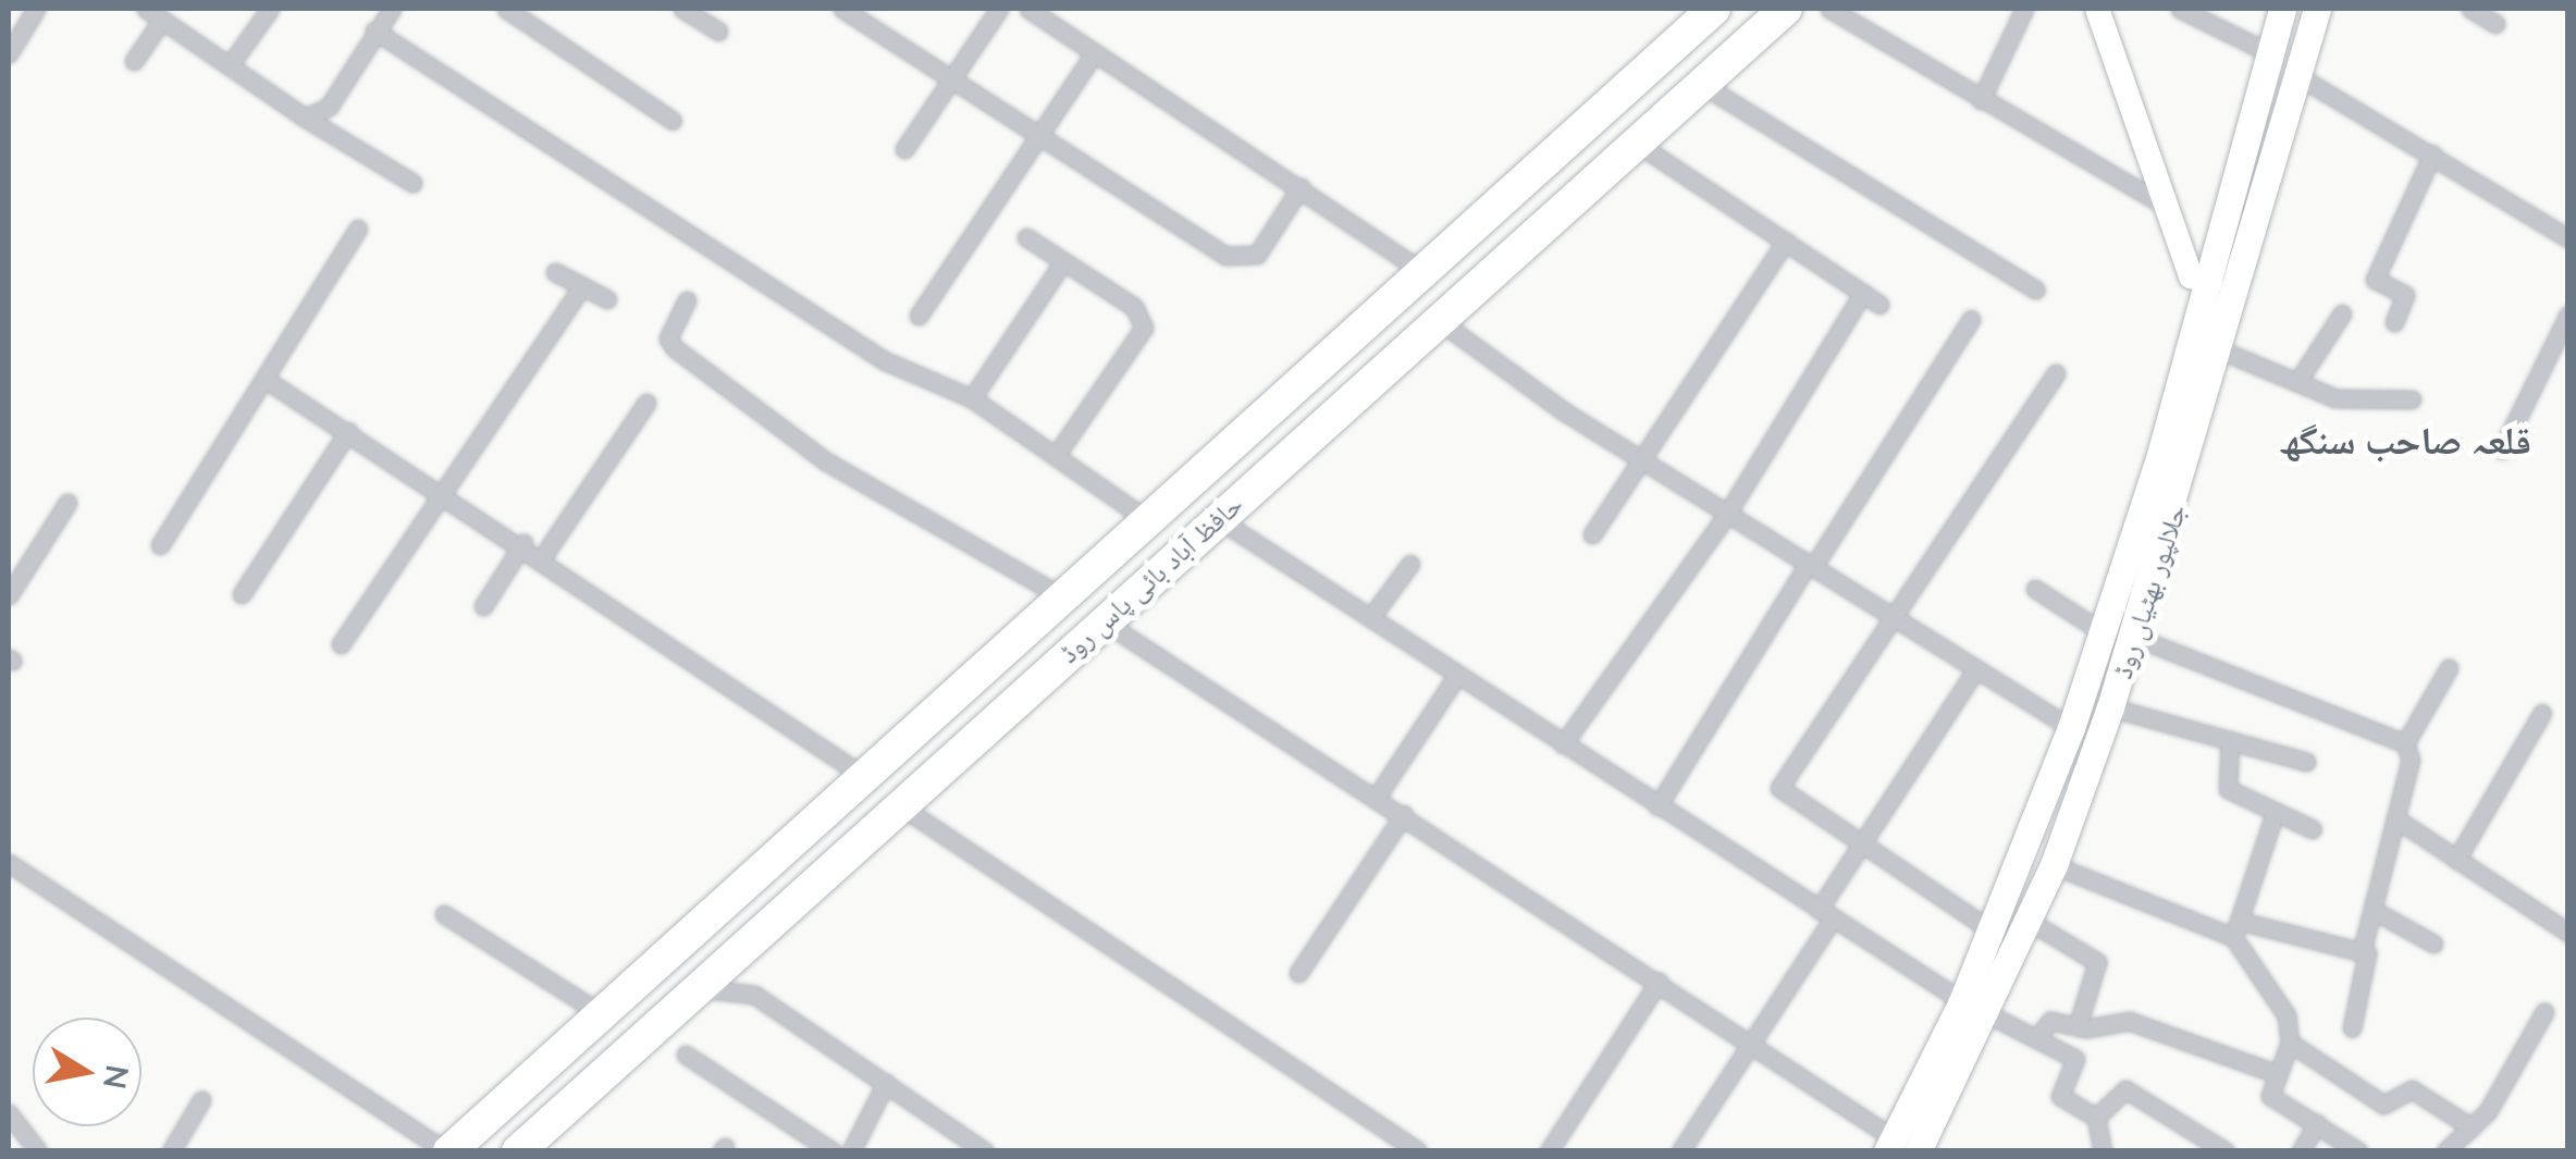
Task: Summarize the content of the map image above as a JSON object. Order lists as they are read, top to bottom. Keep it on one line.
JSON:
{"streets":{"highway":["حافظ آباد بائی پاس روڈ"],"main road":["جلالپور بھٹیاں روڈ"]},"districts":["قلعہ صاحب سنگھ"],"north":"right"}
